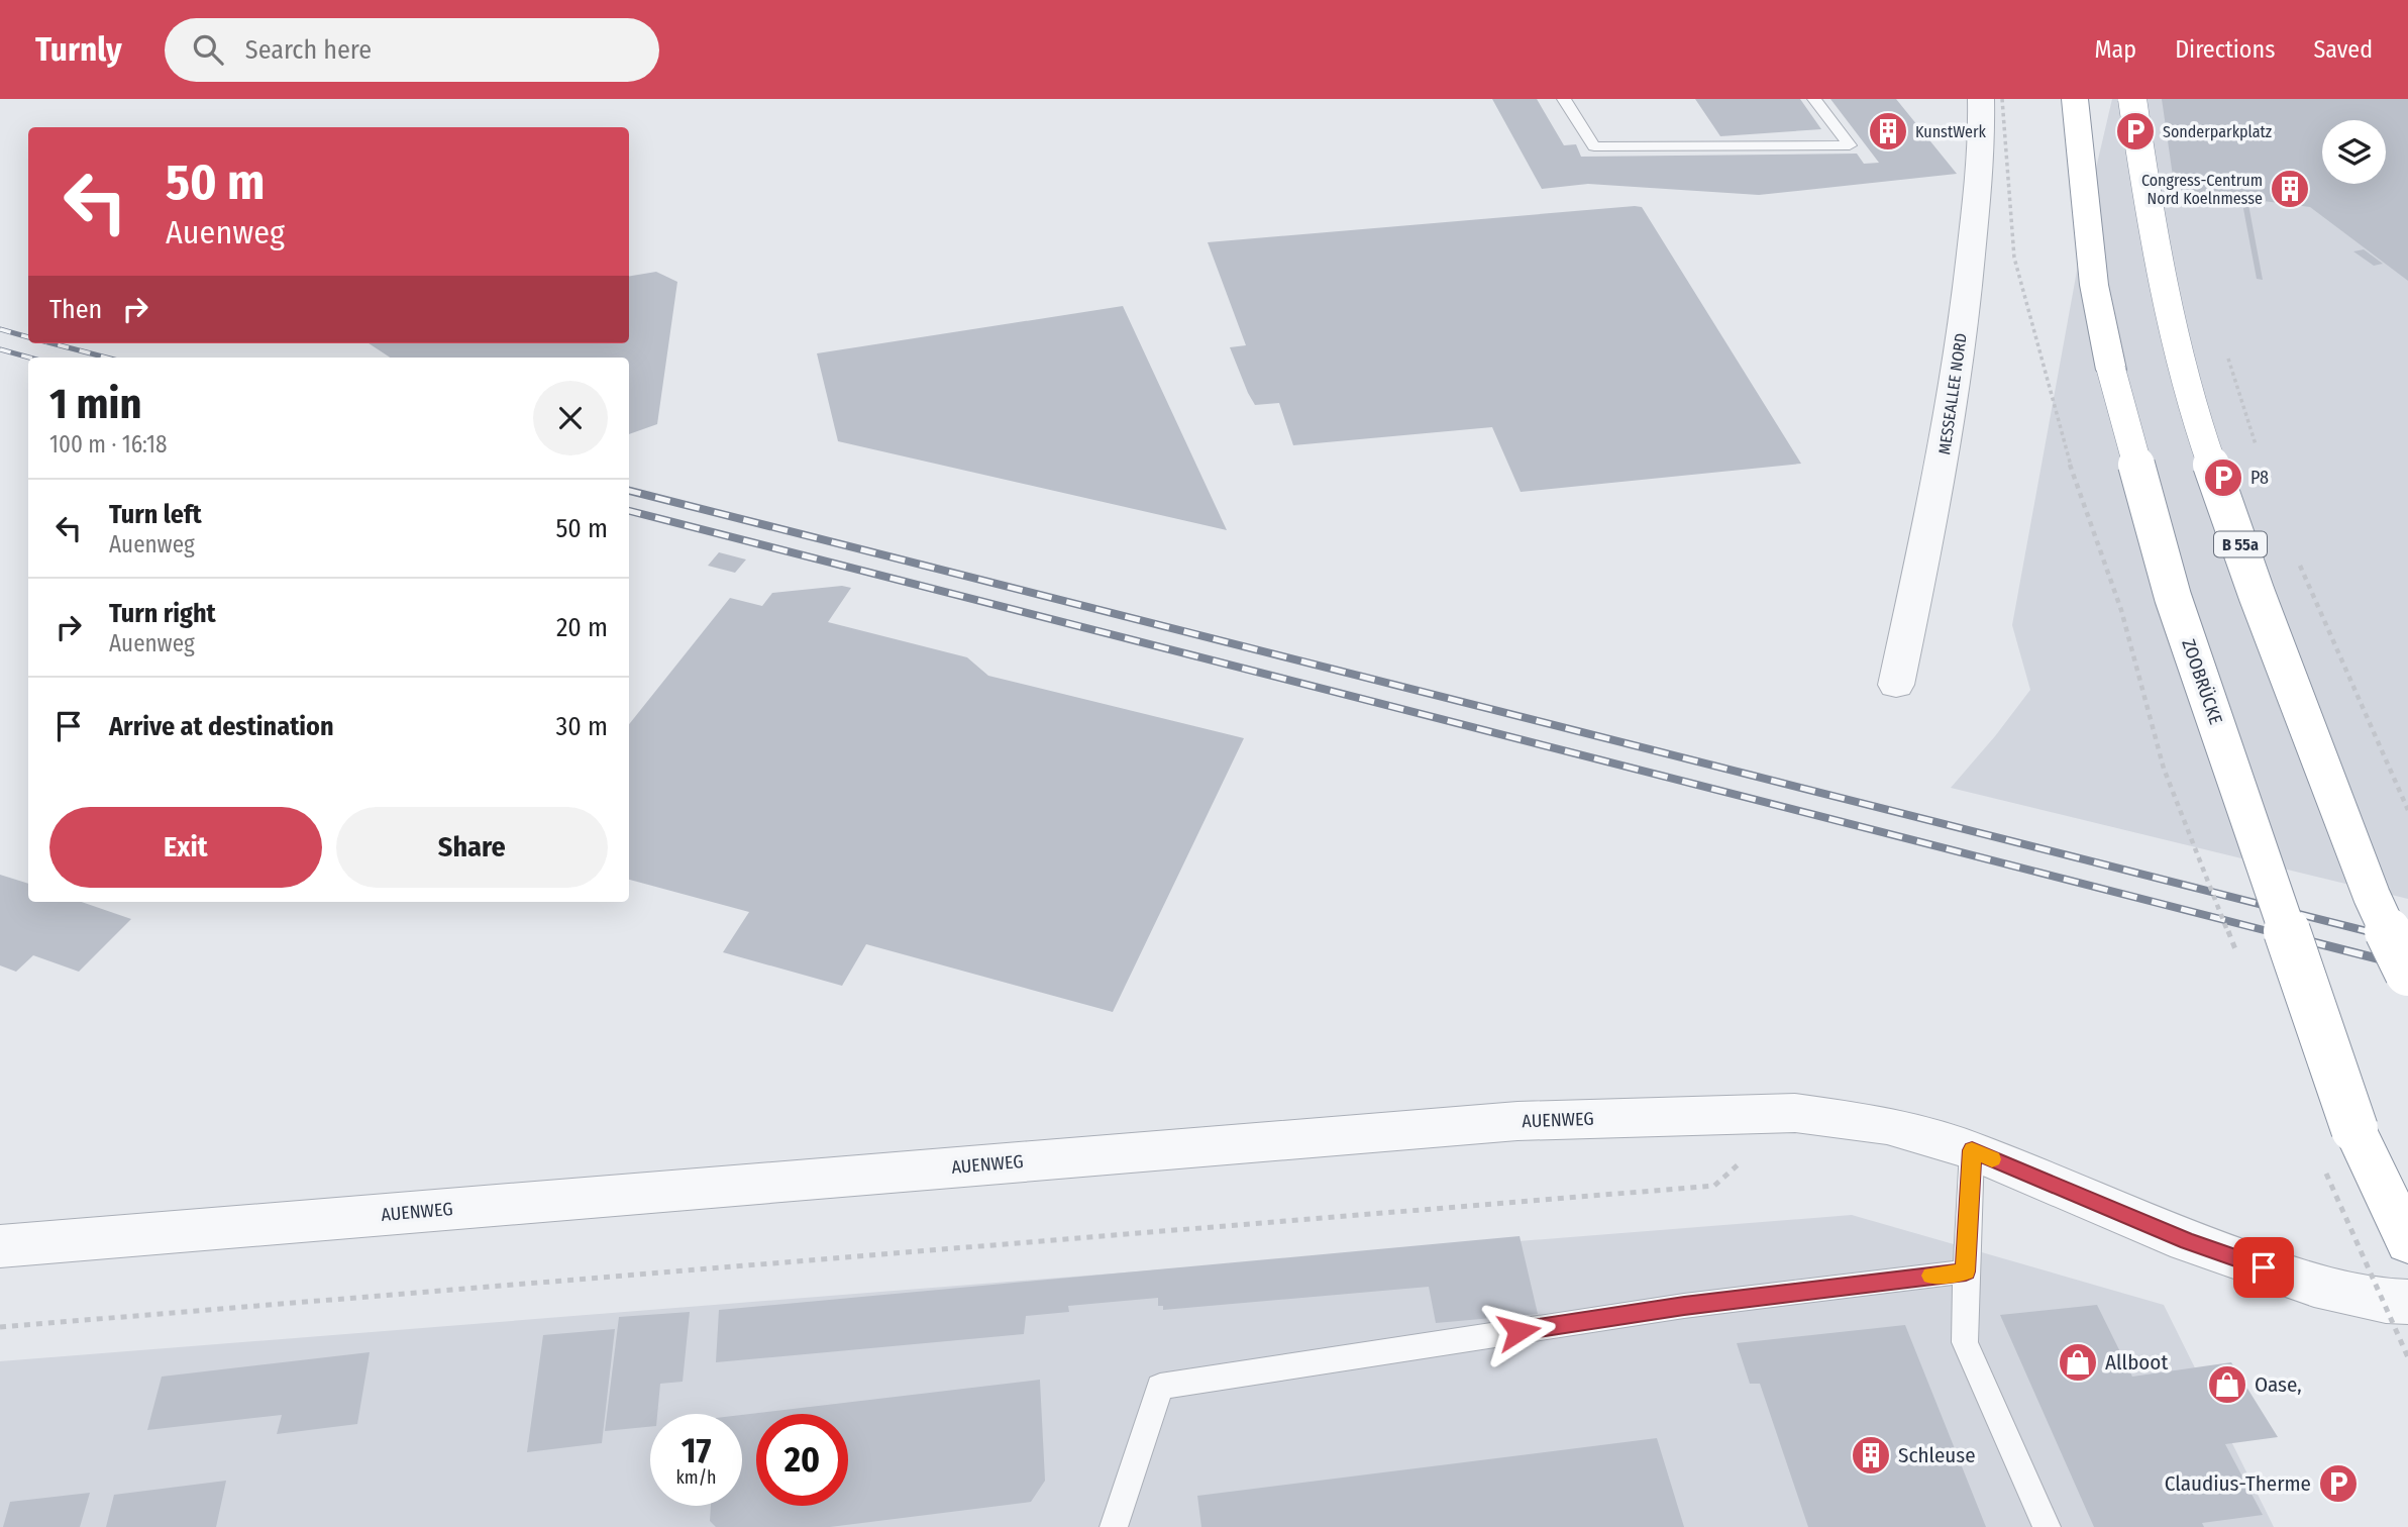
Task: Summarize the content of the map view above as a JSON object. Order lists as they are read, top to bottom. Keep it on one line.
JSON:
{"streets":{"highway":["B 55a","ZOOBRÜCKE"],"street":["MESSEALLEE NORD","AUENWEG"]},"places":{"building":["KunstWerk","Congress-Centrum Nord Koelnmesse","Schleuse"],"parking":["Sonderparkplatz","P8","Claudius-Therme"],"shop":["Allboot","Oase,"]},"page":{"header":"Turnly","search":"Search here","nav":["Map","Directions","Saved"],"turn":["50 m","Auenweg"],"then":"Then","heading":["1 min","100 m · 16:18"],"list":[{"name":"Turn left","note":"Auenweg","value":"50 m"},{"name":"Turn right","note":"Auenweg","value":"20 m"},{"name":"Arrive at destination","value":"30 m"}],"buttons":["Exit","Share"],"speed":"17 km/h","limit":"20"}}
